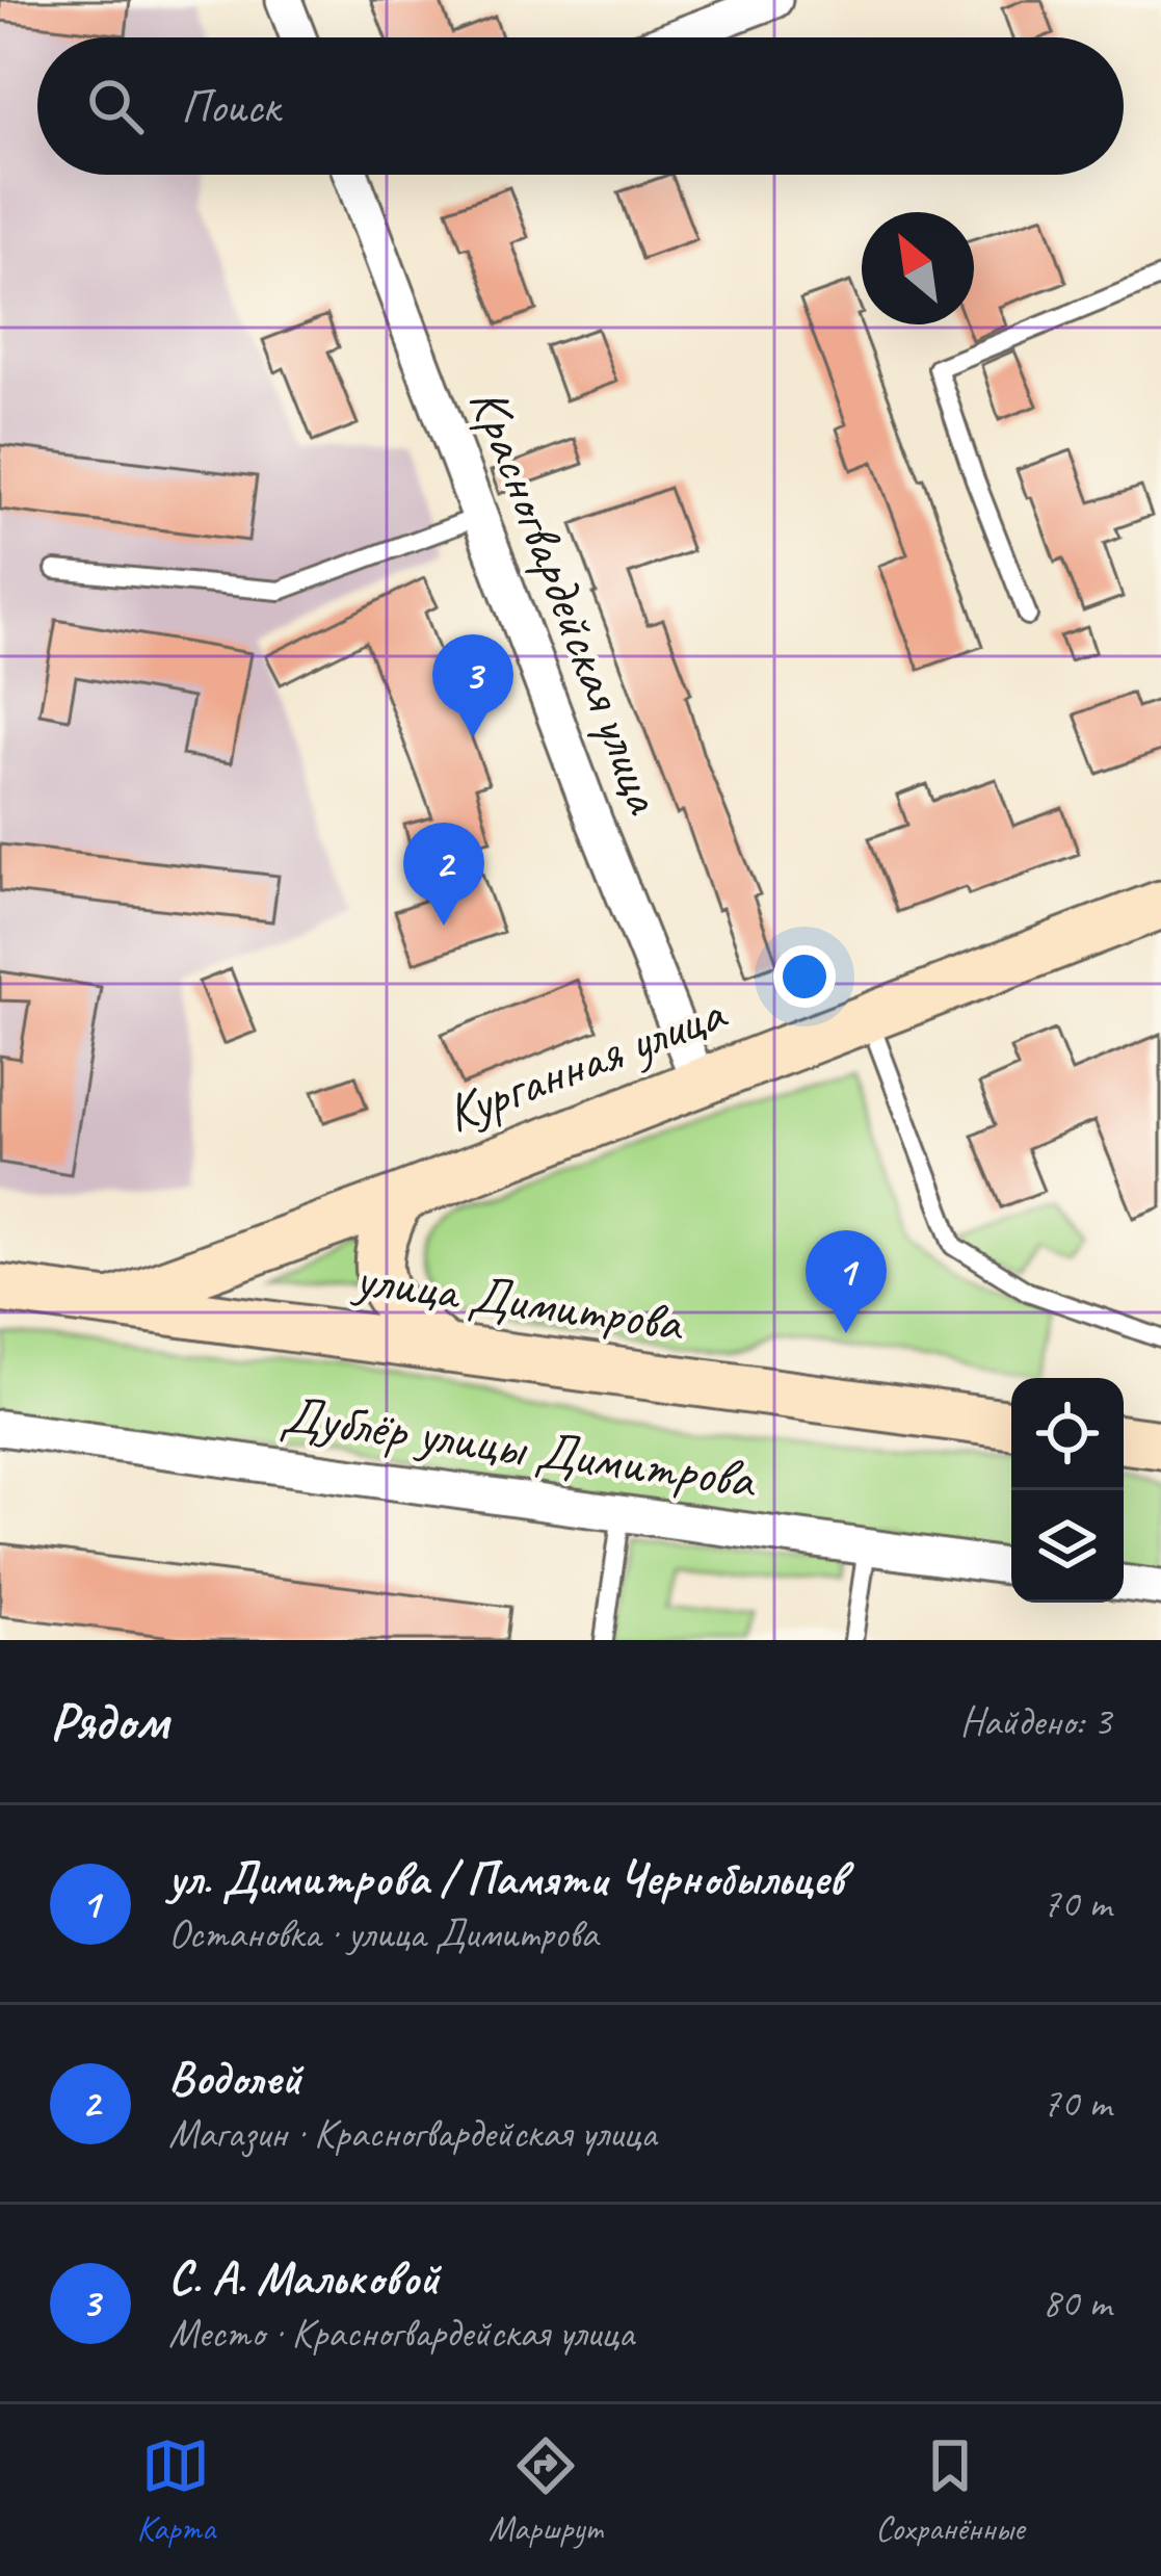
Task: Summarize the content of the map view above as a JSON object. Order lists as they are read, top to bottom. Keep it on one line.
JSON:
{"streets":{"street":["Красногвардейская улица","Курганная улица","улица Димитрова","Дублёр улицы Димитрова"]},"crossings":[["Красногвардейская улица","Курганная улица"],["Курганная улица","улица Димитрова"]],"north":"top left","page":{"search":"Поиск","pins":["3","2","1"],"heading":["Рядом","Найдено: 3"],"list":[{"mark":"1","name":"ул. Димитрова / Памяти Чернобыльцев","note":"Остановка · улица Димитрова","value":"70 m"},{"mark":"2","name":"Водолей","note":"Магазин · Красногвардейская улица","value":"70 m"},{"mark":"3","name":"С. А. Мальковой","note":"Место · Красногвардейская улица","value":"80 m"}],"nav":["Карта","Маршрут","Сохранённые"]}}
